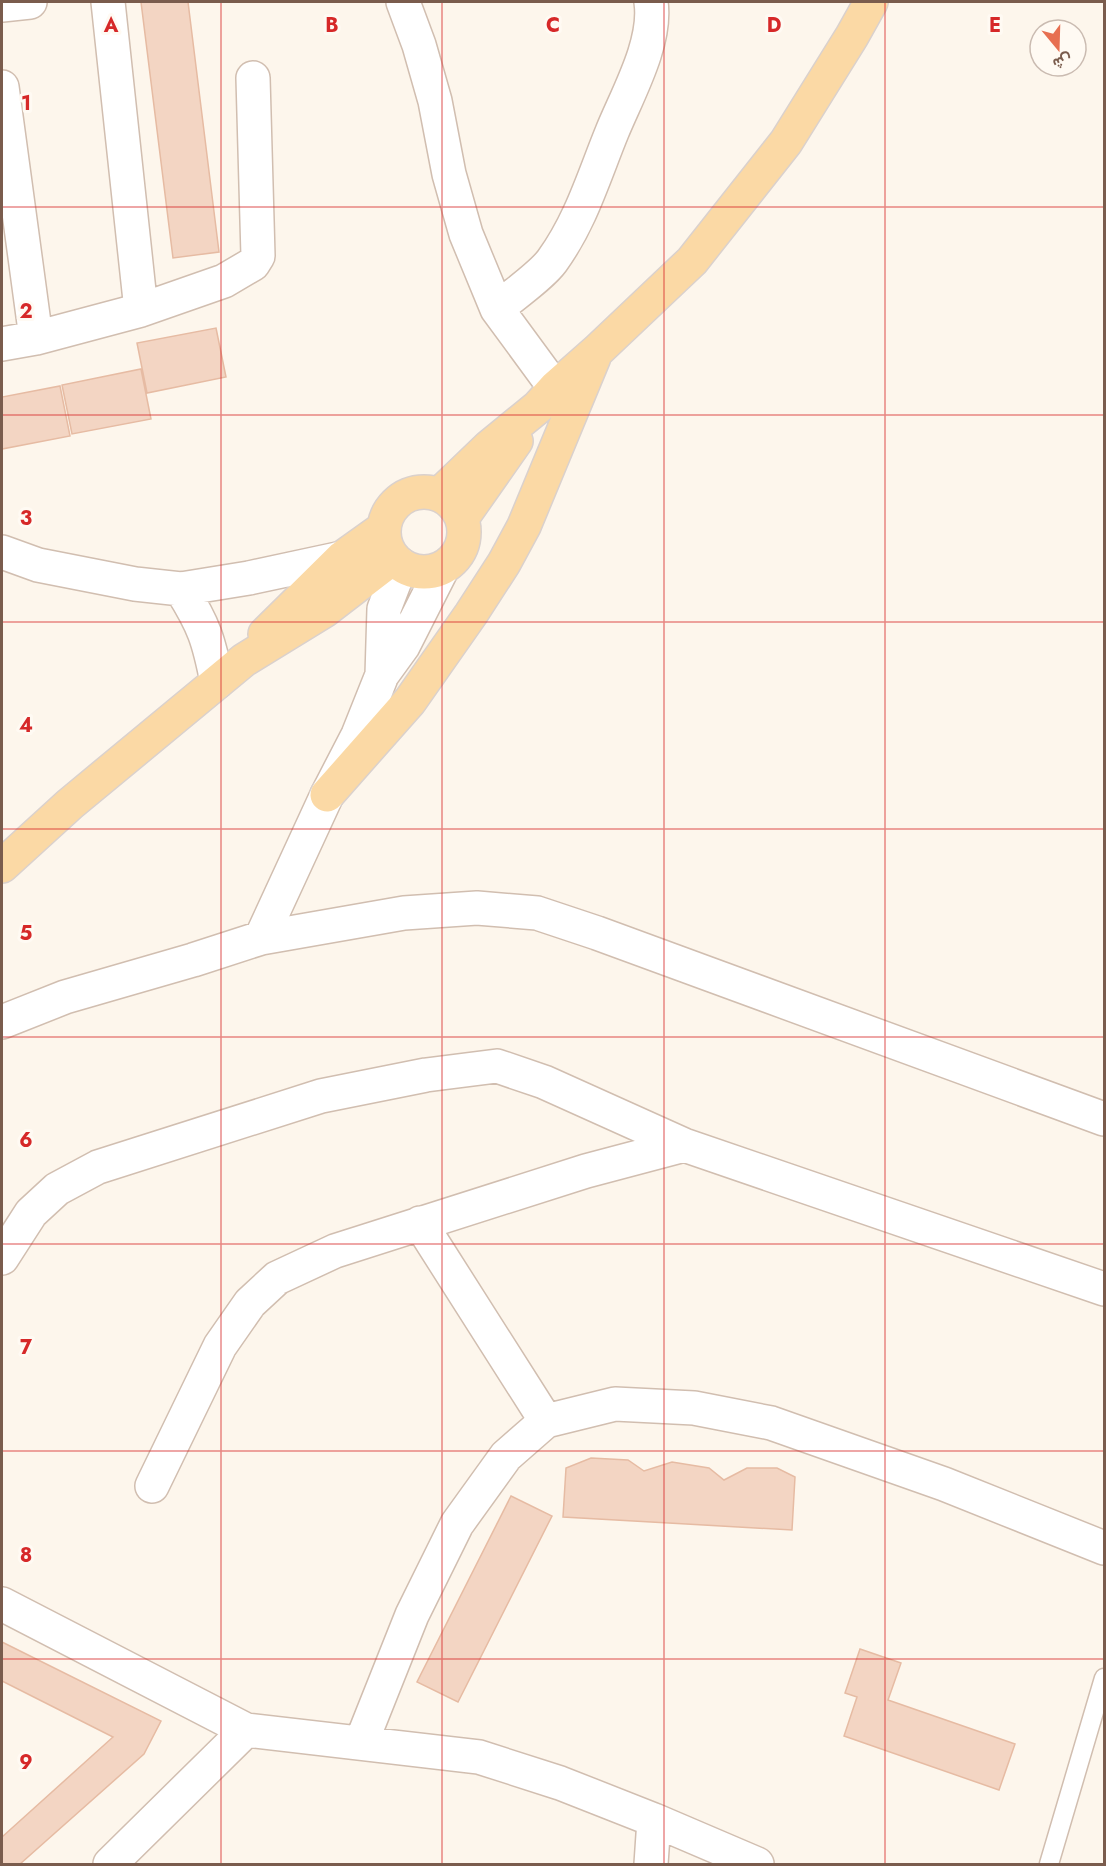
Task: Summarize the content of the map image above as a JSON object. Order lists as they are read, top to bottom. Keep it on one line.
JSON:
{"north":"bottom","grid":{"columns":["A","B","C","D","E"],"rows":["1","2","3","4","5","6","7","8","9"]}}
